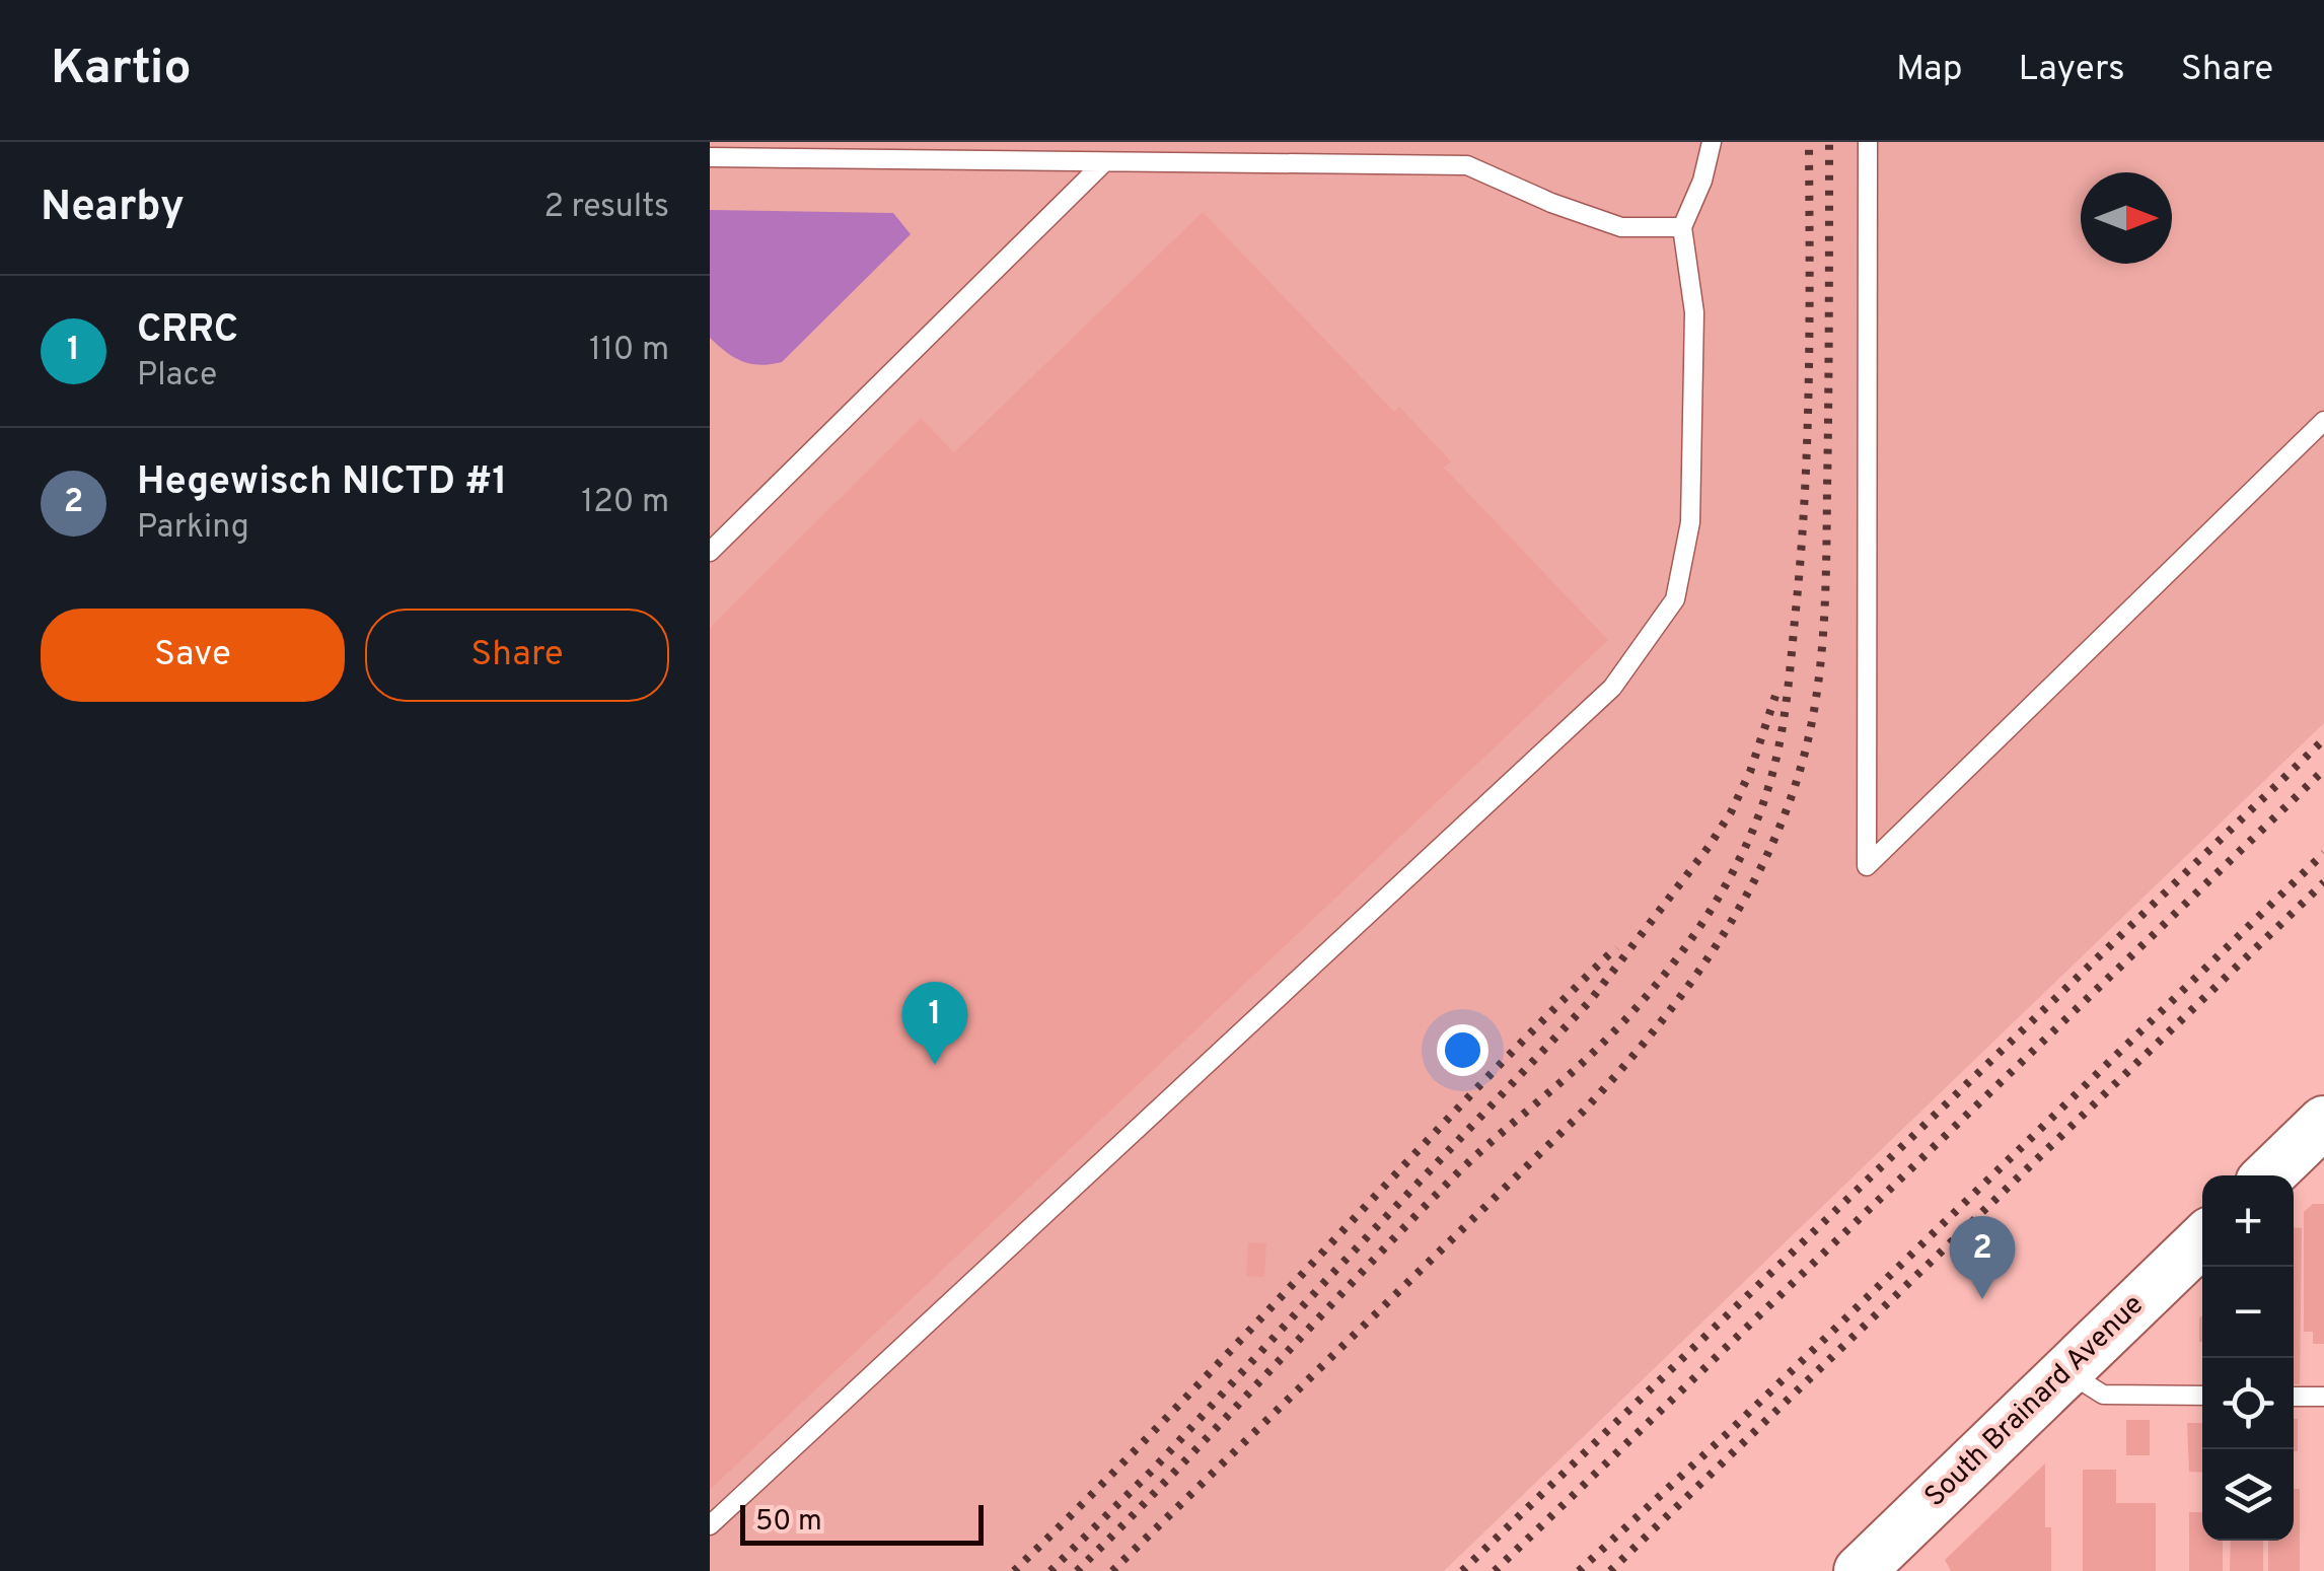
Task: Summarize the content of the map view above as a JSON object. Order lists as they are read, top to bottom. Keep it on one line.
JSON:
{"streets":{"main road":["South Brainard Avenue"]},"scale_bar":"50 m","north":"right","page":{"header":"Kartio","nav":["Map","Layers","Share"],"heading":["Nearby","2 results"],"list":[{"mark":"1","name":"CRRC","note":"Place","value":"110 m"},{"mark":"2","name":"Hegewisch NICTD #1","note":"Parking","value":"120 m"}],"buttons":["Save","Share"],"pins":["1","2"],"map_buttons":["+","−"],"scale":"50 m"}}
